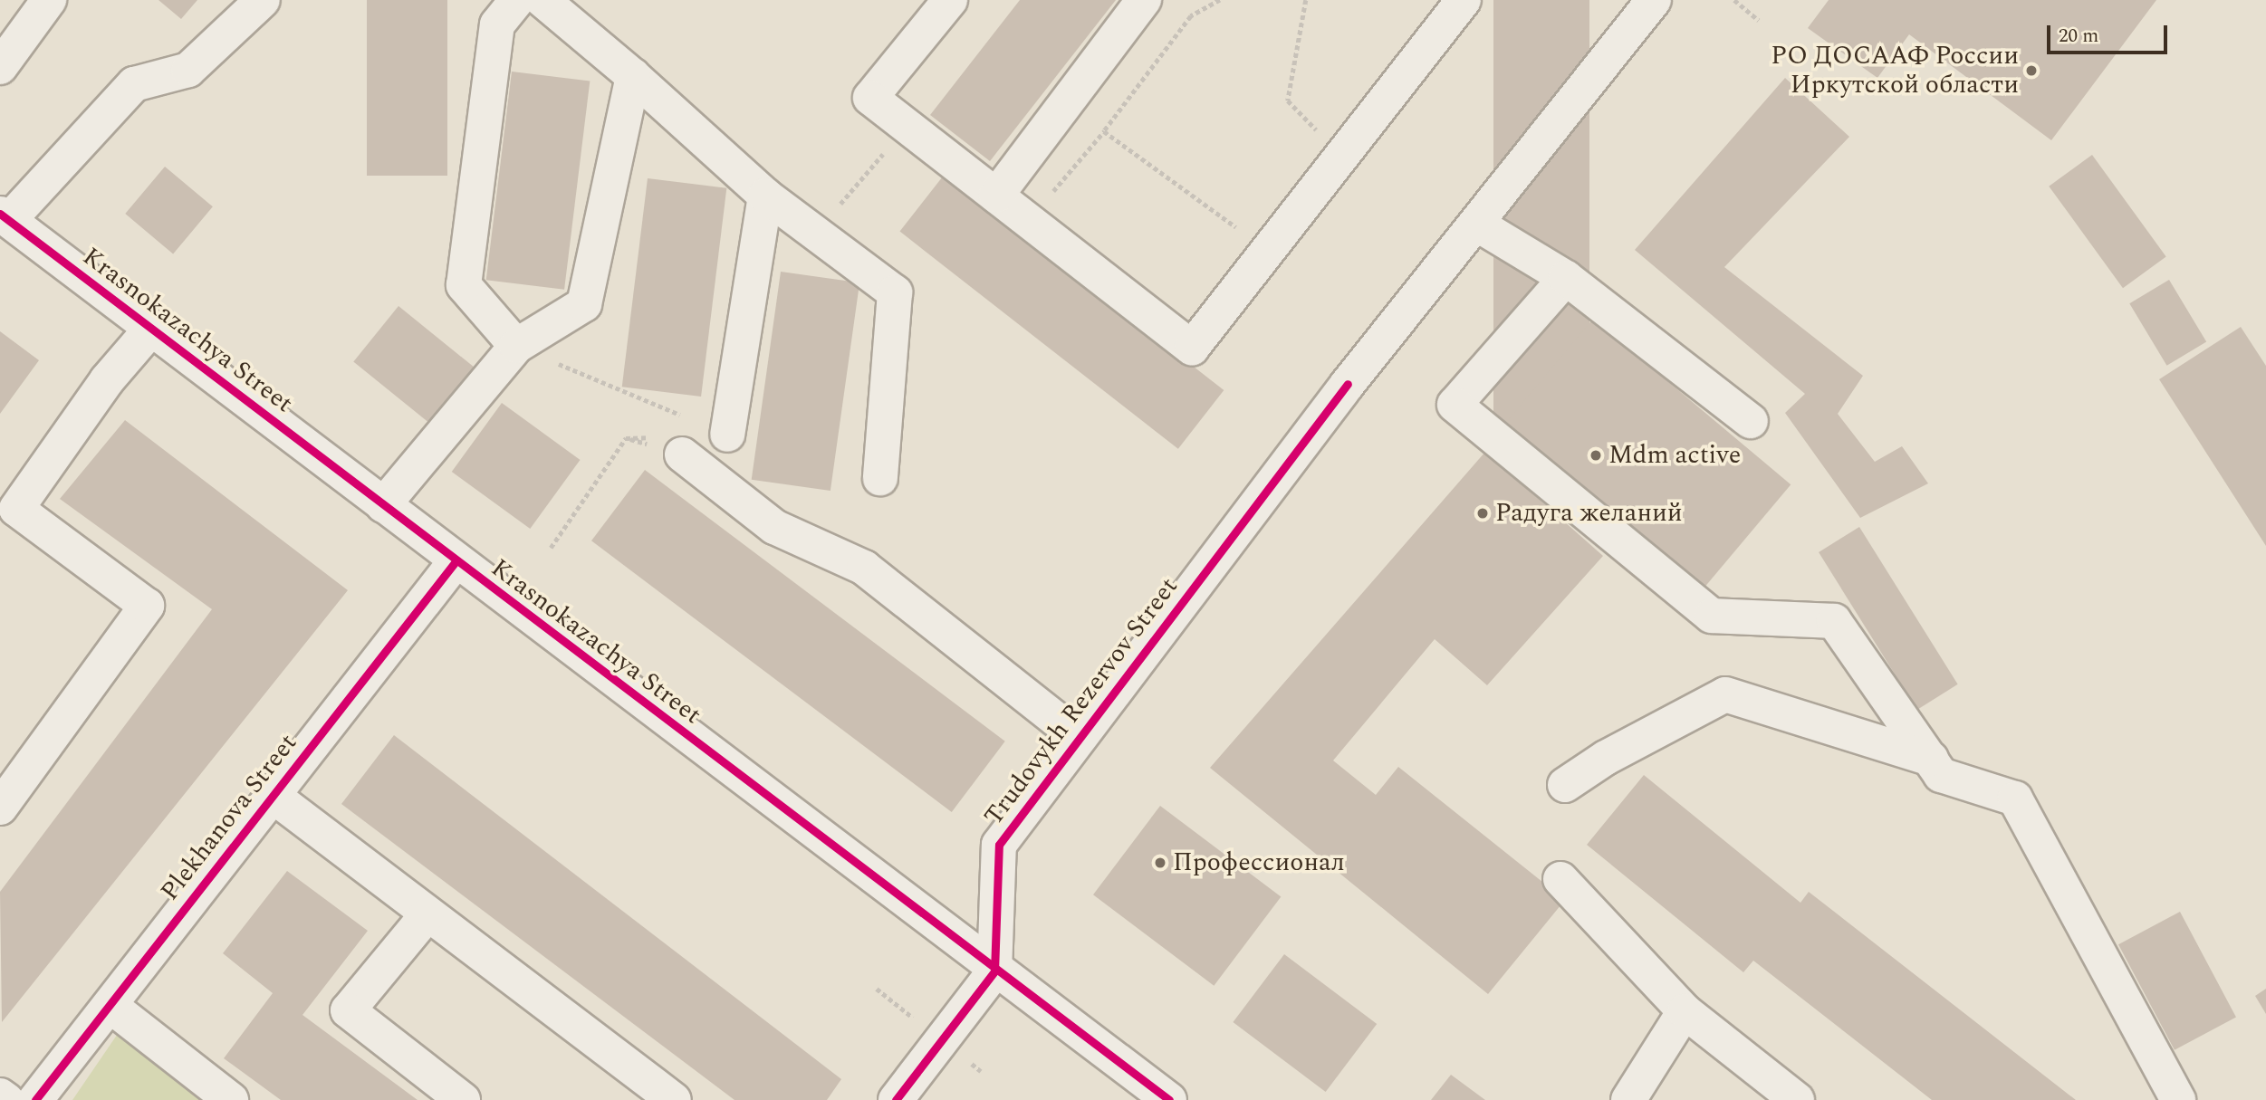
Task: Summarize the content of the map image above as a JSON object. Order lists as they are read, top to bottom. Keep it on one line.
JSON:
{"streets":{"street":["Krasnokazachya Street","Trudovykh Rezervov Street","Plekhanova Street"]},"crossings":[["Krasnokazachya Street","Trudovykh Rezervov Street"],["Krasnokazachya Street","Plekhanova Street"]],"places":["РО ДОСААФ России Иркутской области","Mdm active","Радуга желаний","Профессионал"],"scale_bar":"20 m"}
